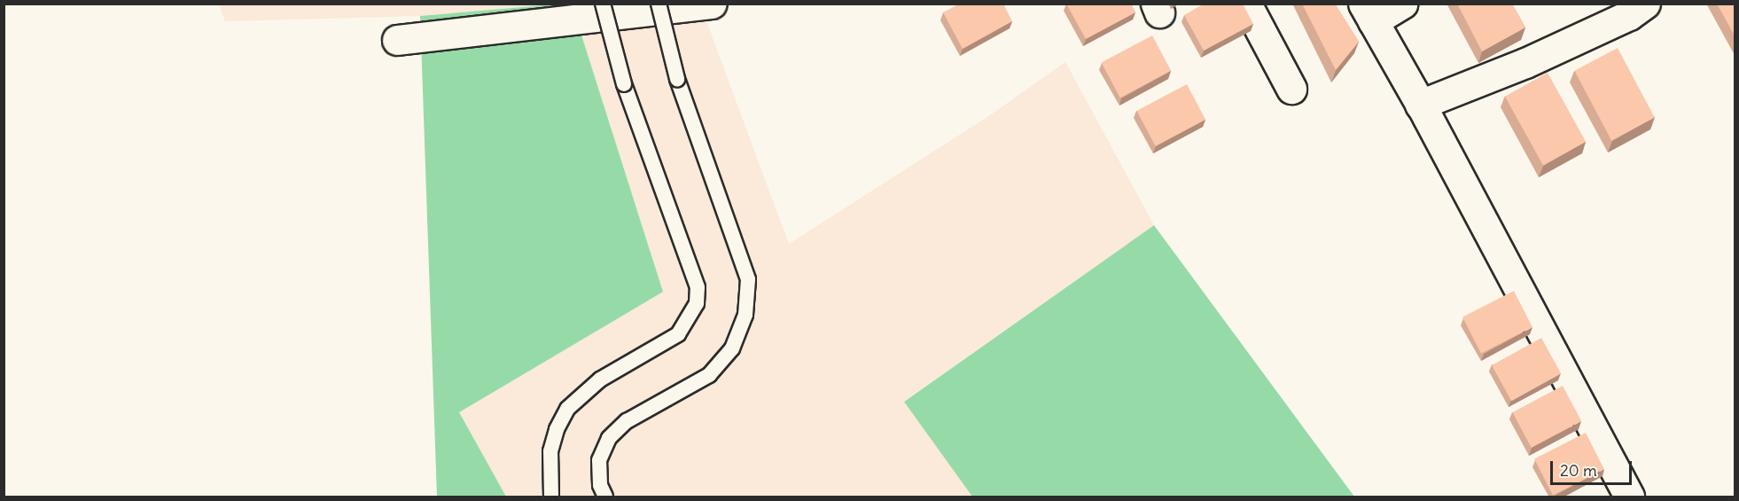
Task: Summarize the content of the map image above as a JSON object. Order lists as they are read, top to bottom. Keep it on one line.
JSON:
{"scale_bar":"20 m"}
